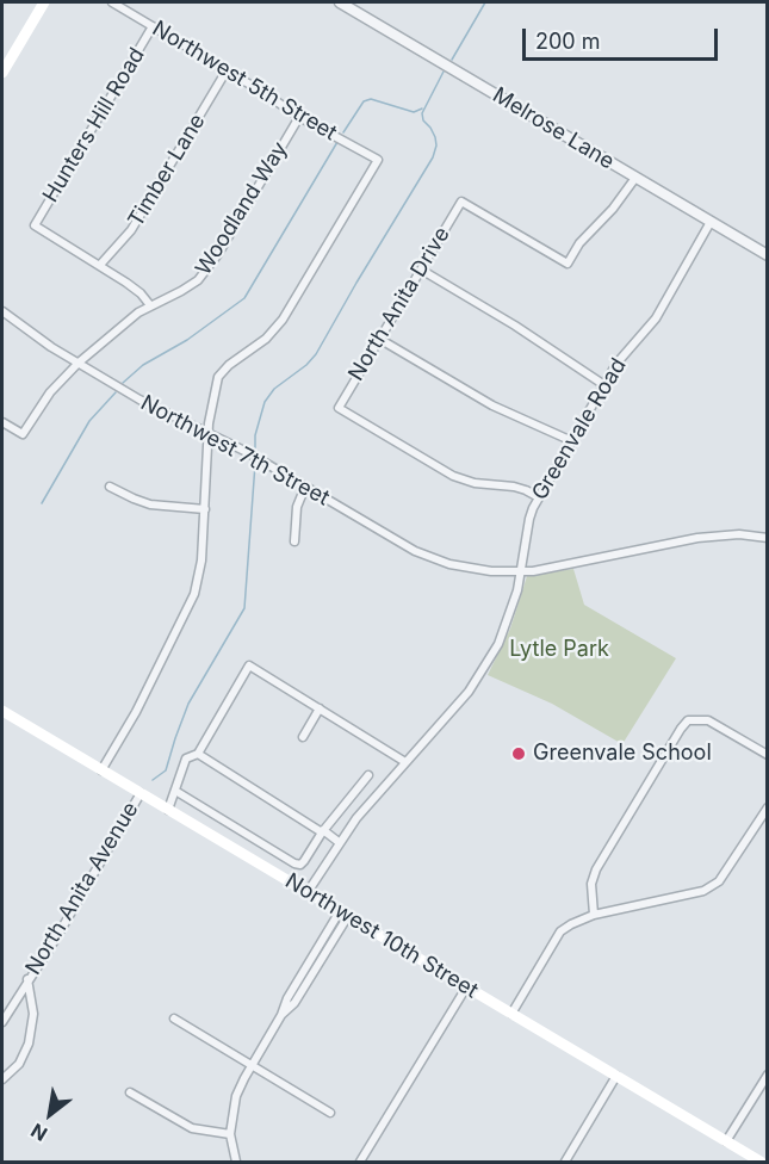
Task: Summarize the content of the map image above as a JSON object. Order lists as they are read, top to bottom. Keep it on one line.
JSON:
{"streets":{"main road":["Northwest 10th Street"],"street":["Northwest 5th Street","Hunters Hill Road","Melrose Lane","Timber Lane","Woodland Way","North Anita Drive","Greenvale Road","Northwest 7th Street","North Anita Avenue"]},"crossings":[["Northwest 5th Street","Hunters Hill Road"],["Northwest 5th Street","Timber Lane"],["Northwest 5th Street","Woodland Way"],["Northwest 5th Street","Northwest 7th Street"],["Hunters Hill Road","Timber Lane"],["Melrose Lane","North Anita Drive"],["Melrose Lane","Greenvale Road"],["Woodland Way","Northwest 7th Street"],["North Anita Drive","Greenvale Road"],["Greenvale Road","Northwest 7th Street"],["Greenvale Road","Northwest 10th Street"],["North Anita Avenue","Northwest 10th Street"]],"parks":["Lytle Park"],"places":["Greenvale School"],"scale_bar":"200 m","north":"bottom left"}
